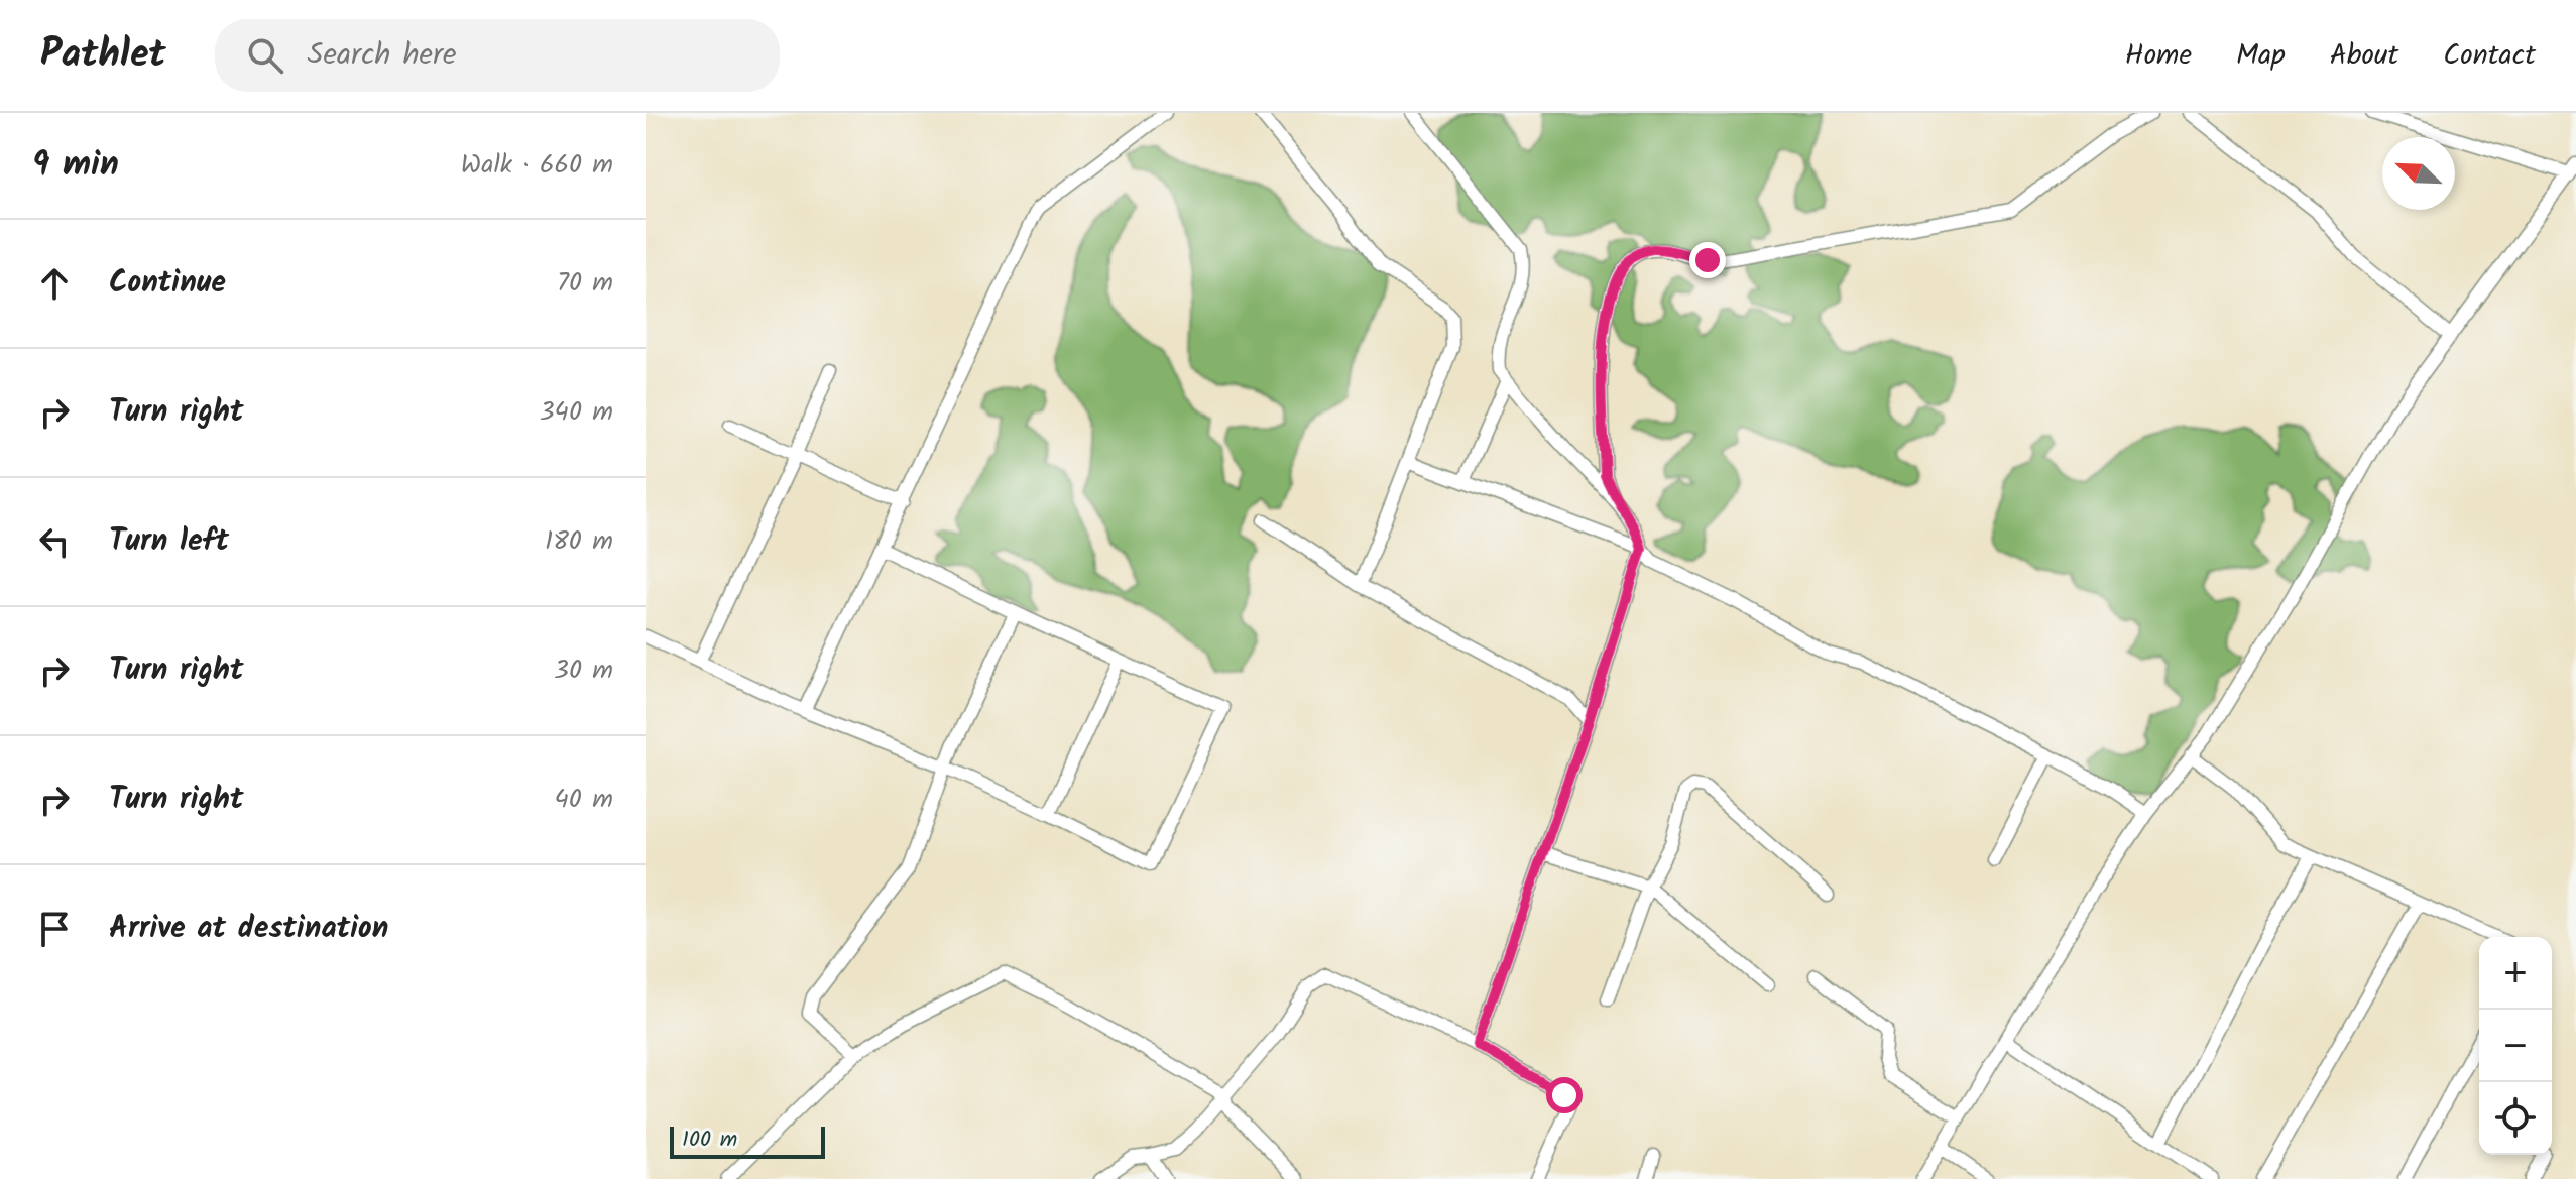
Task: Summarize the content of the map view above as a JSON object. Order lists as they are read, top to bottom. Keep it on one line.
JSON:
{"scale_bar":"100 m","north":"top left","page":{"header":"Pathlet","search":"Search here","nav":["Home","Map","About","Contact"],"heading":["9 min","Walk · 660 m"],"list":[["Continue","70 m"],["Turn right","340 m"],["Turn left","180 m"],["Turn right","30 m"],["Turn right","40 m"],"Arrive at destination"],"map_buttons":["+","−"],"scale":"100 m"}}
